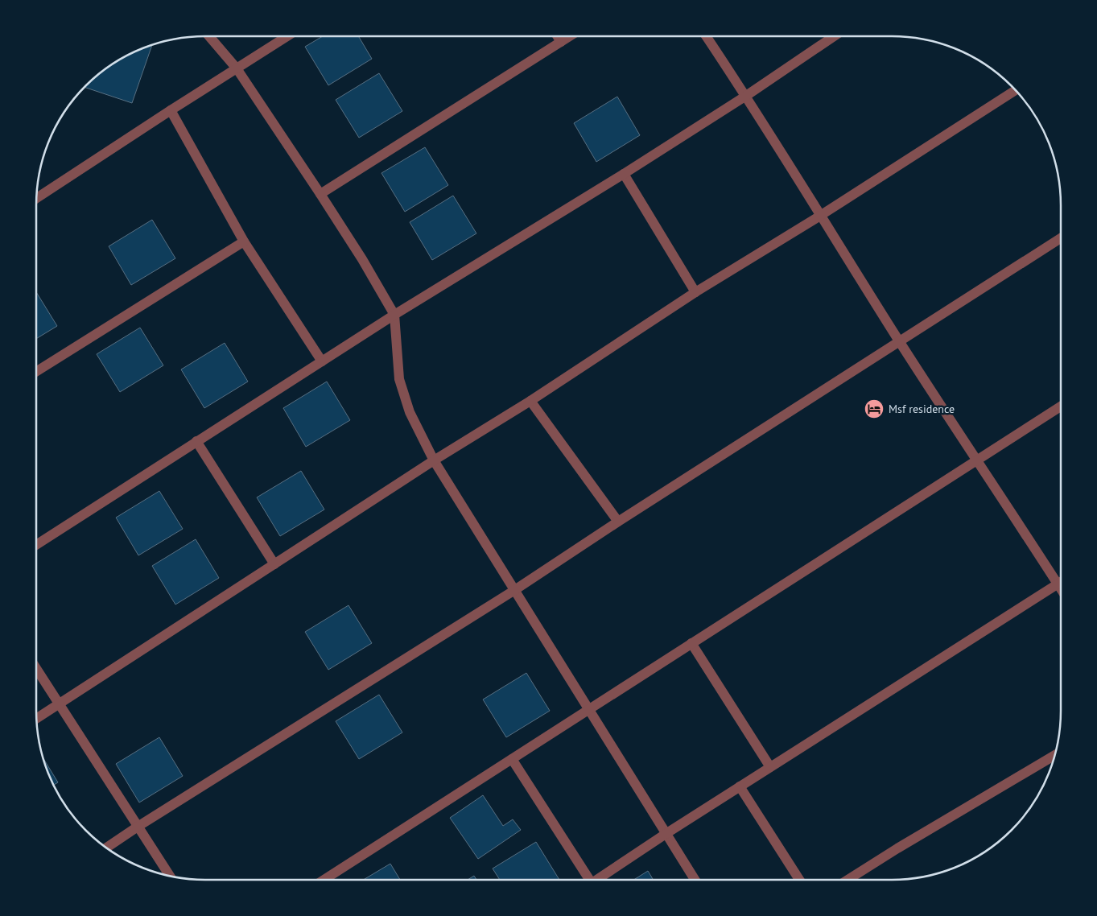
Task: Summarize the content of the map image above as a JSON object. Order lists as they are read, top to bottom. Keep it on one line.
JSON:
{"places":{"hotel":["Msf residence"]}}
